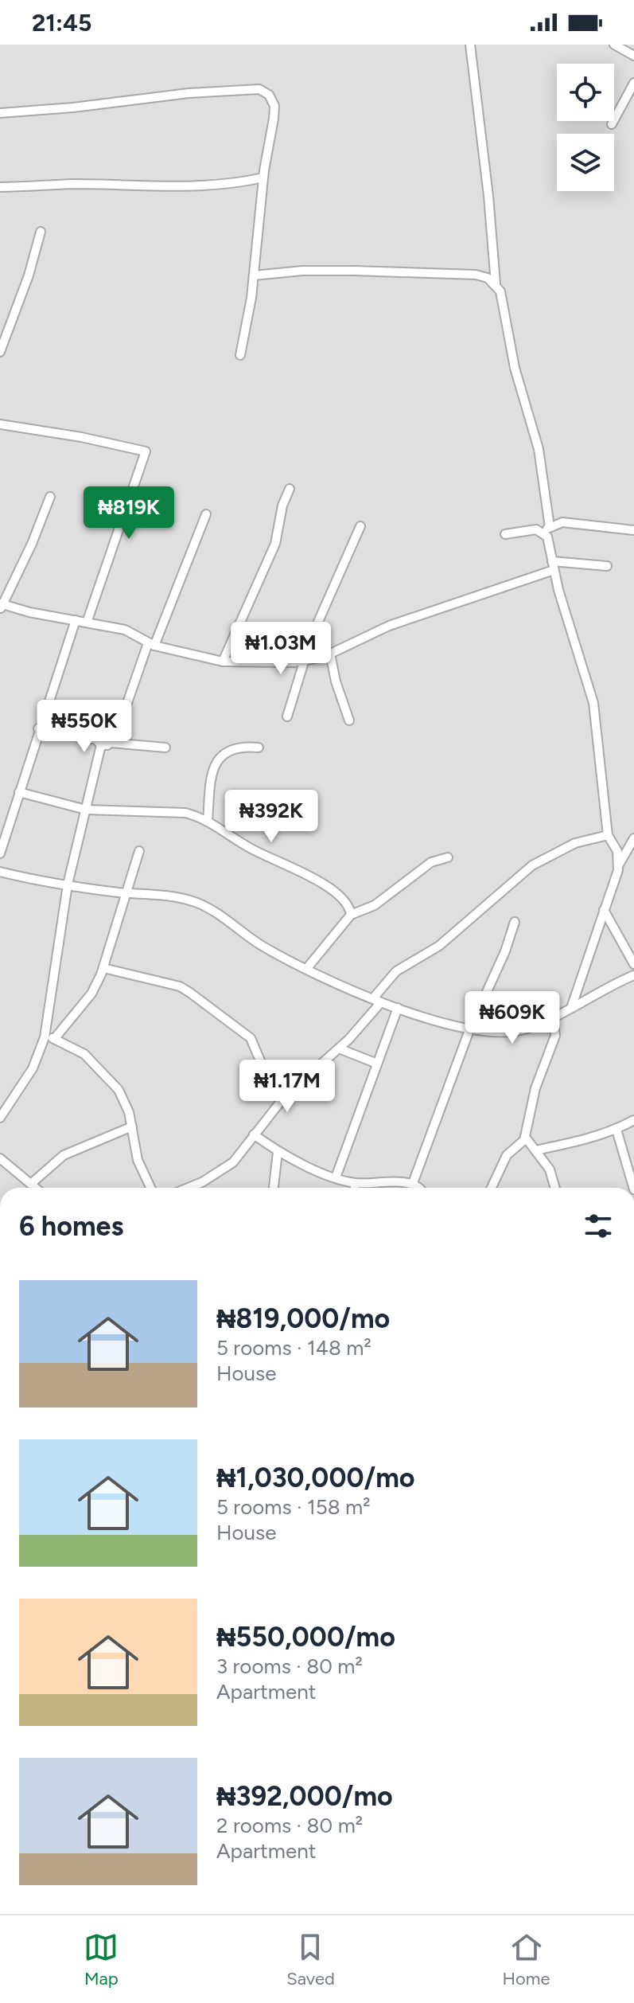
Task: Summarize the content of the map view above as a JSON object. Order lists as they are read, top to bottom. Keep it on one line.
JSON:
{"page":{"status":"21:45","price":["₦819K","₦1.03M","₦550K","₦392K","₦609K","₦1.17M"],"heading":"6 homes","list":[{"name":"₦819,000/mo","note":"5 rooms · 148 m² · House"},{"name":"₦1,030,000/mo","note":"5 rooms · 158 m² · House"},{"name":"₦550,000/mo","note":"3 rooms · 80 m² · Apartment"},{"name":"₦392,000/mo","note":"2 rooms · 80 m² · Apartment"}],"tabs":["Map","Saved","Home"]}}
